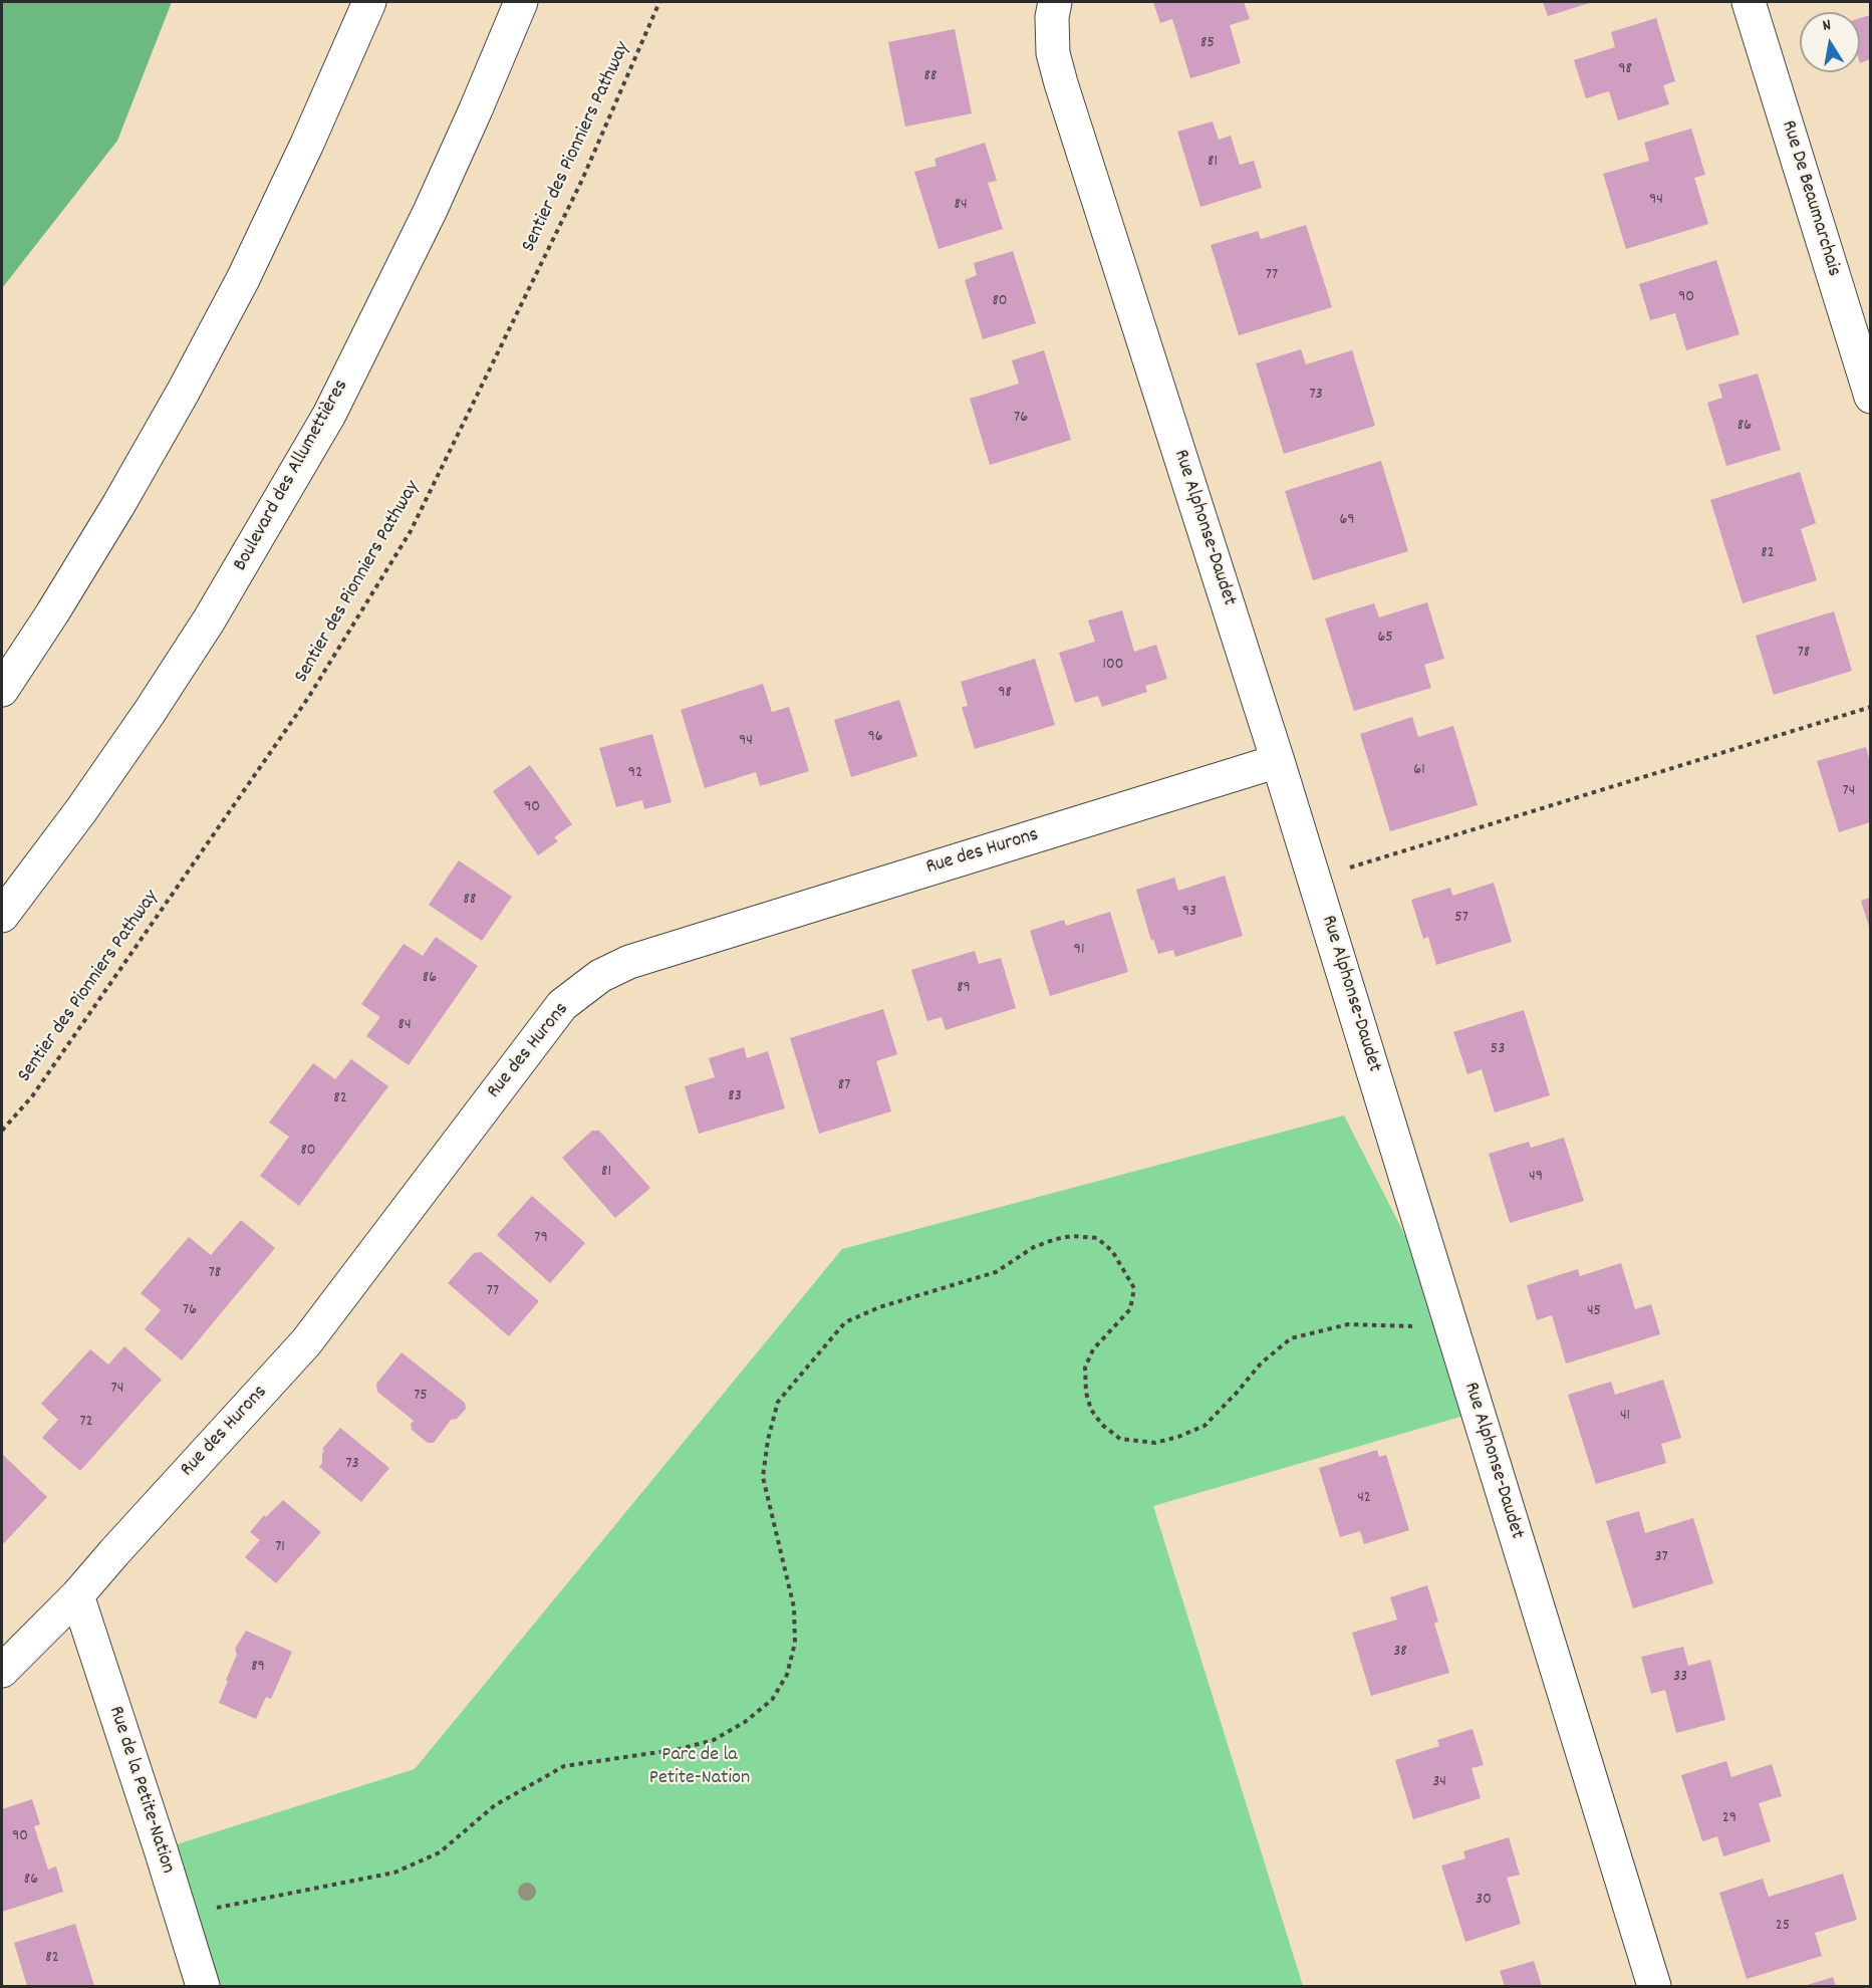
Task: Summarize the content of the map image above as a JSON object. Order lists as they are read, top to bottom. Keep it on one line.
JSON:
{"streets":{"main road":["Rue De Beaumarchais","Boulevard des Allumettières","Rue Alphonse-Daudet","Rue des Hurons","Rue de la Petite-Nation"],"path":["Sentier des Pionniers Pathway"]},"crossings":[["Rue Alphonse-Daudet","Rue des Hurons"],["Rue des Hurons","Rue de la Petite-Nation"]],"parks":["Parc de la Petite-Nation"],"house_numbers":["85","98","88","81","94","84","77","90","80","73","76","86","69","82","65","78","100","98","96","94","61","92","74","90","88","93","57","91","86","89","84","53","87","83","82","80","81","49","79","78","77","76","45","74","75","41","72","73","42","71","37","38","89","33","34","29","90","86","30","25","82"],"north":"top"}
